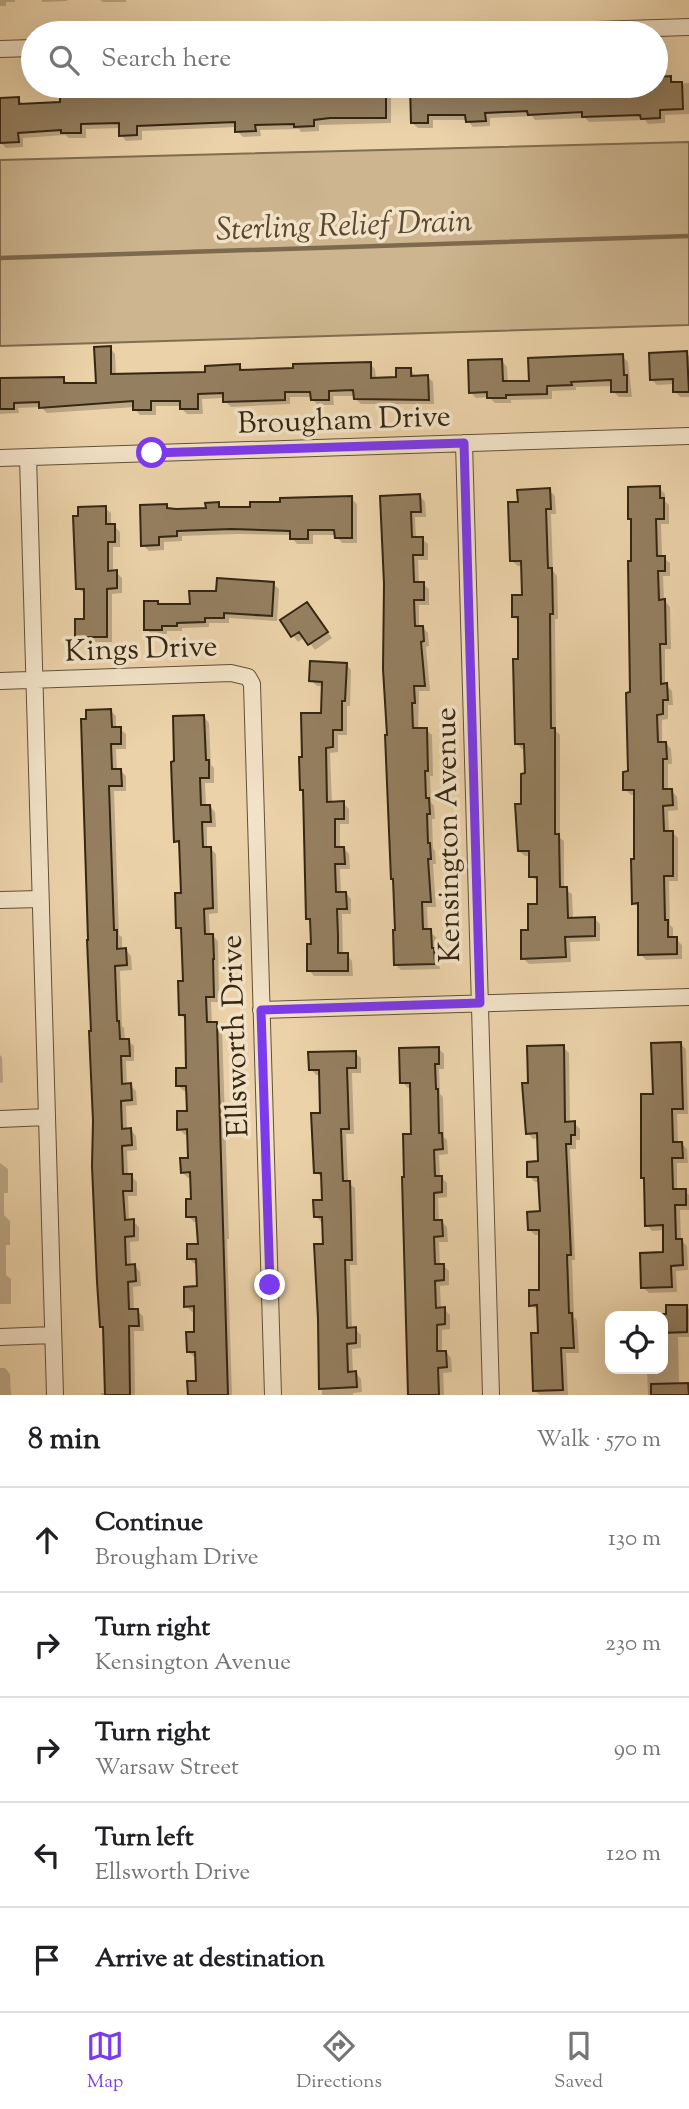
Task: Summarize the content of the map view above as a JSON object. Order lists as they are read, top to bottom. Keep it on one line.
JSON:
{"streets":{"street":["Brougham Drive","Kings Drive","Kensington Avenue","Ellsworth Drive"]},"crossings":[["Brougham Drive","Kensington Avenue"],["Kings Drive","Ellsworth Drive"]],"water":["Sterling Relief Drain"],"page":{"search":"Search here","heading":["8 min","Walk · 570 m"],"list":[["Continue","Brougham Drive","130 m"],["Turn right","Kensington Avenue","230 m"],["Turn right","Warsaw Street","90 m"],["Turn left","Ellsworth Drive","120 m"],"Arrive at destination"],"nav":["Map","Directions","Saved"]}}
